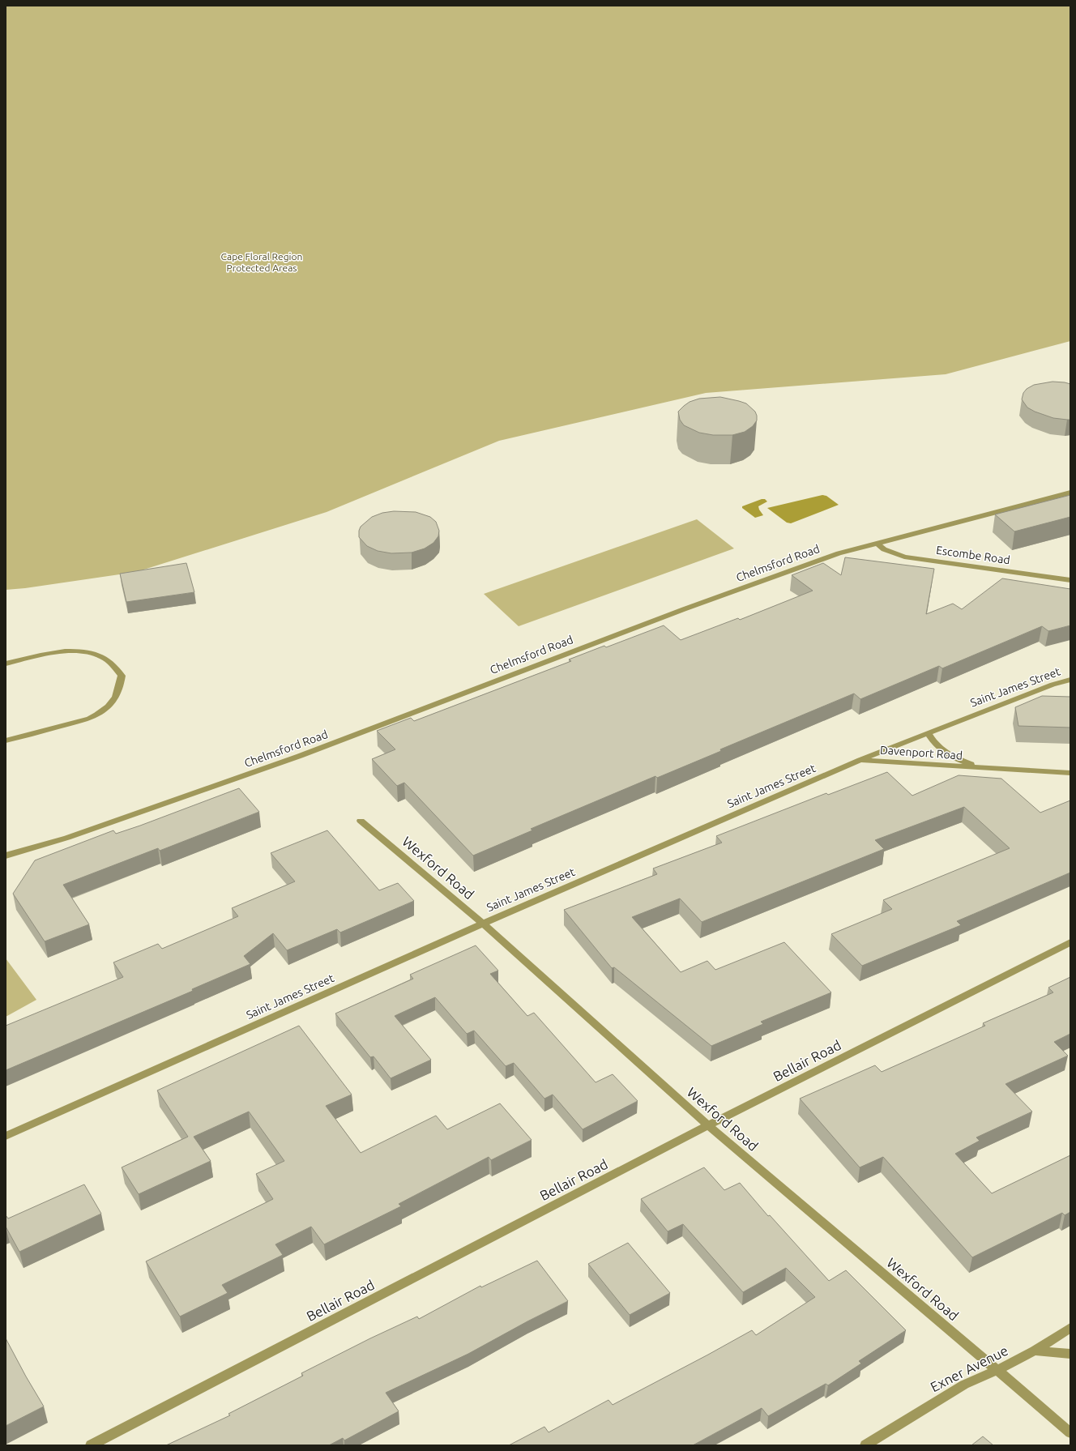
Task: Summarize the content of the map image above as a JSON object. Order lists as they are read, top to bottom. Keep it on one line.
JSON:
{"streets":{"street":["Escombe Road","Chelmsford Road","Saint James Street","Davenport Road","Wexford Road","Bellair Road","Exner Avenue"]},"crossings":[["Escombe Road","Chelmsford Road"],["Saint James Street","Davenport Road"],["Saint James Street","Wexford Road"],["Wexford Road","Bellair Road"],["Wexford Road","Exner Avenue"]],"parks":["Cape Floral Region Protected Areas"]}
